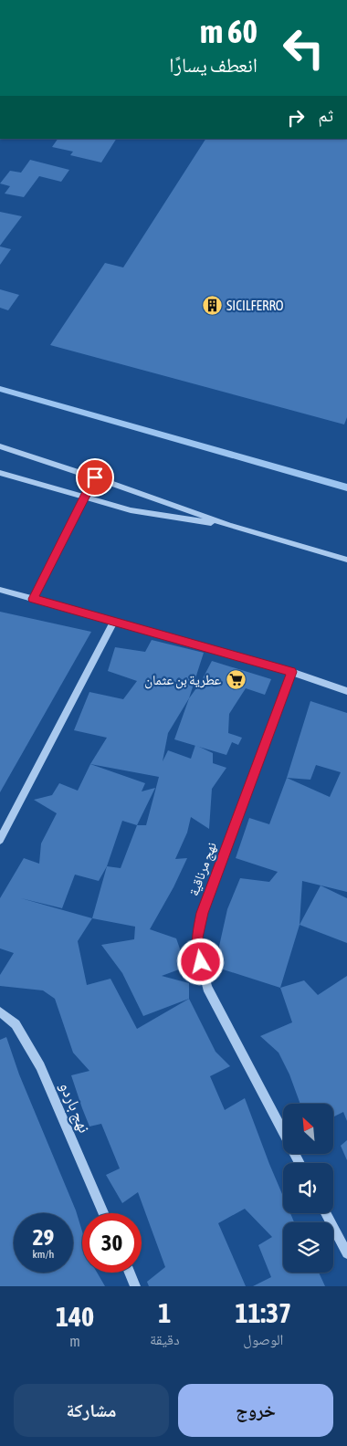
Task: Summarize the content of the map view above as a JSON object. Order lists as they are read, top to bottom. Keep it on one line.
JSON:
{"streets":{"street":["نهج مرناقية","نهج باردو"]},"places":{"building":["SICILFERRO"],"supermarket":["عطرية بن عثمان"]},"north":"top left","page":{"turn":["60 m","انعطف يسارًا"],"then":"ثم","speed":"29 km/h","limit":"30","eta":["11:37","الوصول","1","دقيقة","140","m"],"buttons":["خروج","مشاركة"]}}
